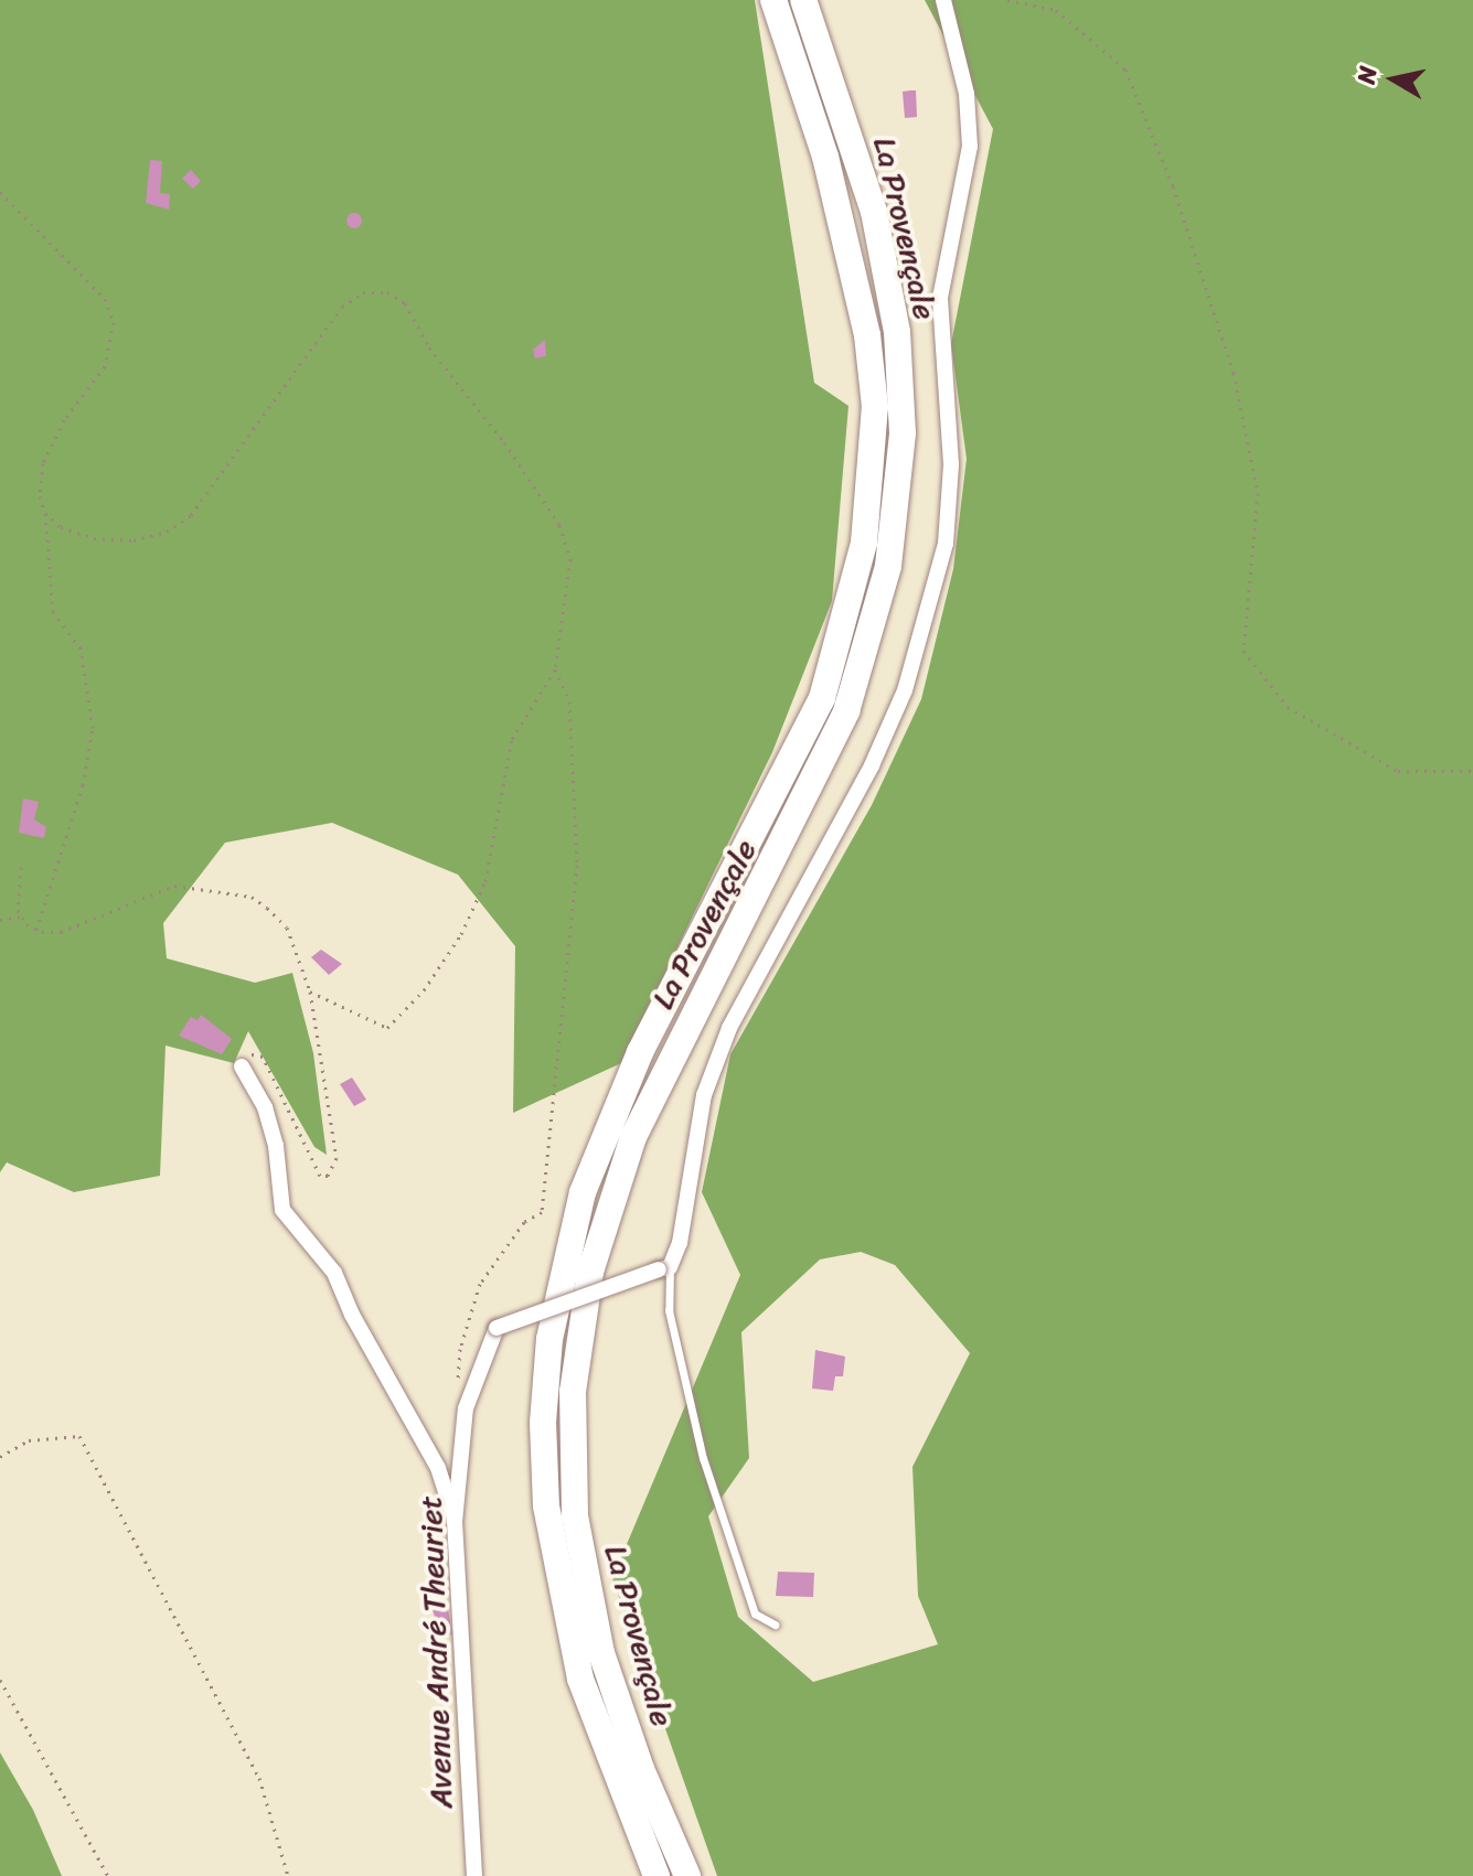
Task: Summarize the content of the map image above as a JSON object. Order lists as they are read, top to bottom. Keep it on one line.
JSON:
{"streets":{"highway":["La Provençale"],"street":["Avenue André Theuriet"]},"north":"left"}
